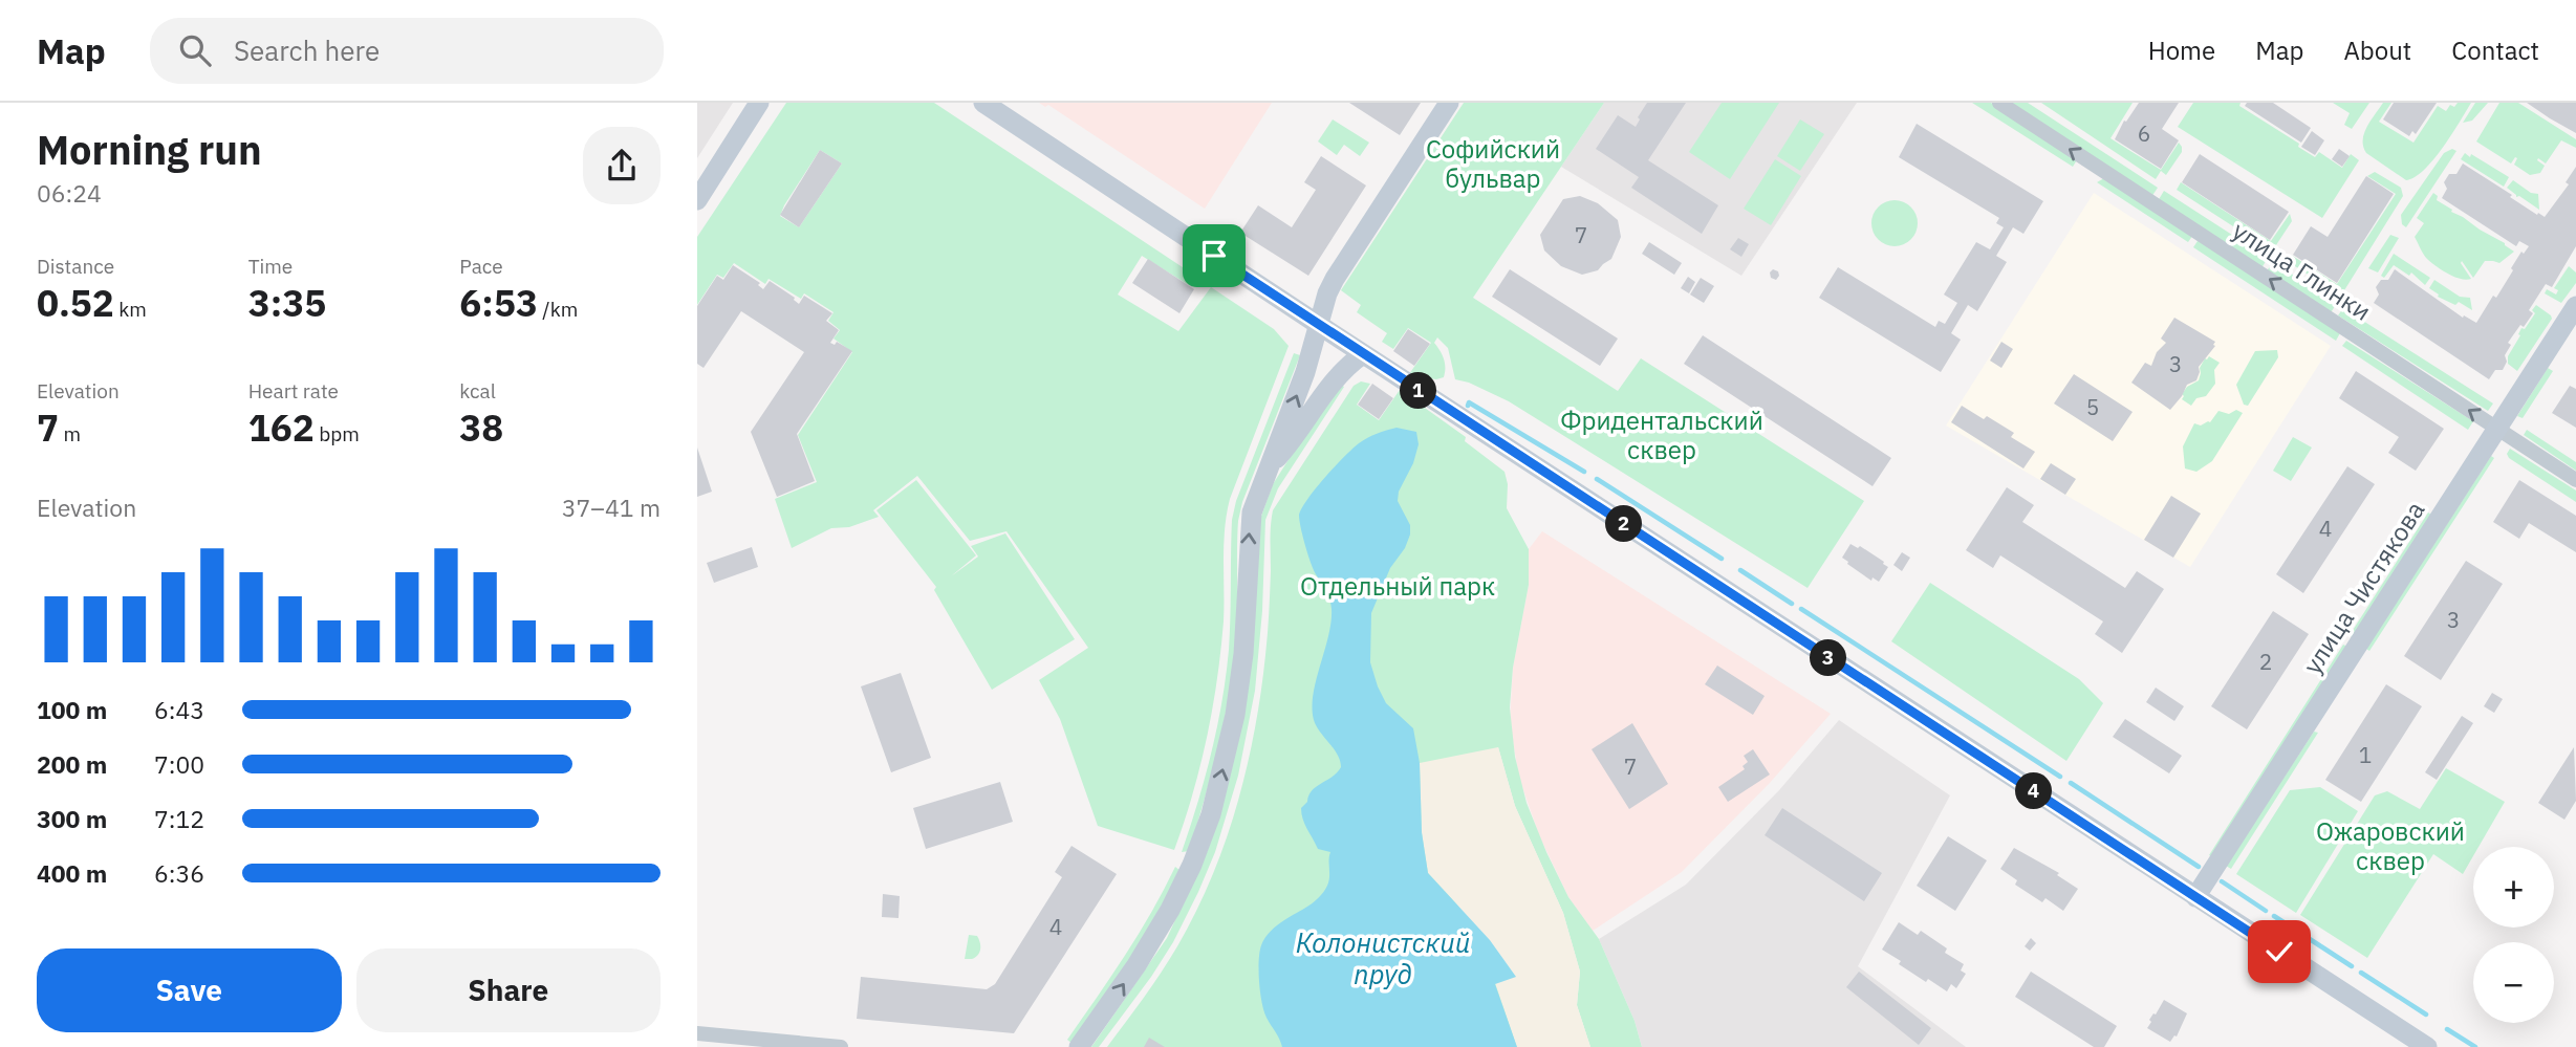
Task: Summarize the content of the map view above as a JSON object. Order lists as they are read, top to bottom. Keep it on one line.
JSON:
{"streets":{"main road":["улица Чистякова"],"street":["улица Глинки"]},"crossings":[["улица Глинки","улица Чистякова"]],"one_way":["улица Глинки"],"water":["Колонистский пруд"],"parks":["Софийский бульвар","Фридентальский сквер","Отдельный парк","Ожаровский сквер"],"house_numbers":["6","7","3","5","4","3","2","1","7","4"],"page":{"header":"Map","search":"Search here","nav":["Home","Map","About","Contact"],"heading":["Morning run","06:24"],"stats":[["Distance","0.52 km"],["Time","3:35"],["Pace","6:53 /km"],["Elevation","7 m"],["Heart rate","162 bpm"],["kcal","38"]],"pins":["1","2","3","4"],"chart":["Elevation","37–41 m"],"list":[{"name":"100 m","note":"6:43"},{"name":"200 m","note":"7:00"},{"name":"300 m","note":"7:12"},{"name":"400 m","note":"6:36"}],"map_buttons":["+","−"],"buttons":["Save","Share"]}}
